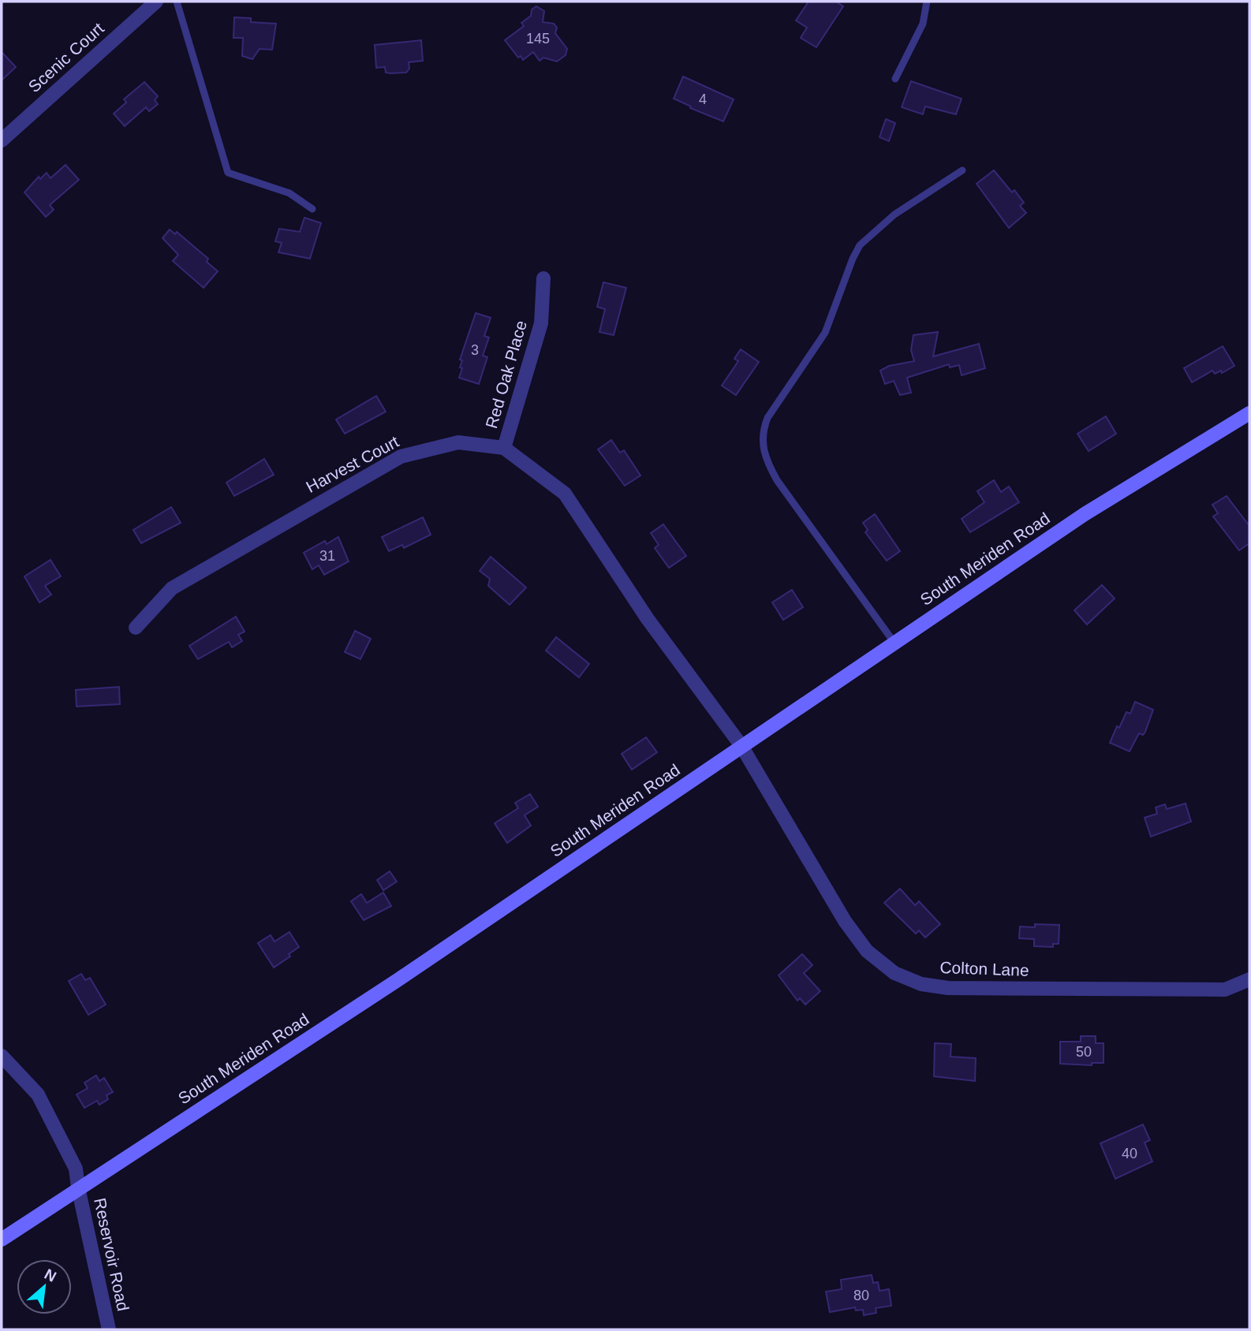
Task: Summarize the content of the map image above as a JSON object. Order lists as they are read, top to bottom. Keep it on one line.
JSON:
{"streets":{"main road":["South Meriden Road"],"street":["Scenic Court","Red Oak Place","Harvest Court","Colton Lane","Reservoir Road"]},"crossings":[["Red Oak Place","Harvest Court"],["South Meriden Road","Colton Lane"],["South Meriden Road","Reservoir Road"]],"house_numbers":["145","4","3","31","50","40","80"],"north":"top right"}
